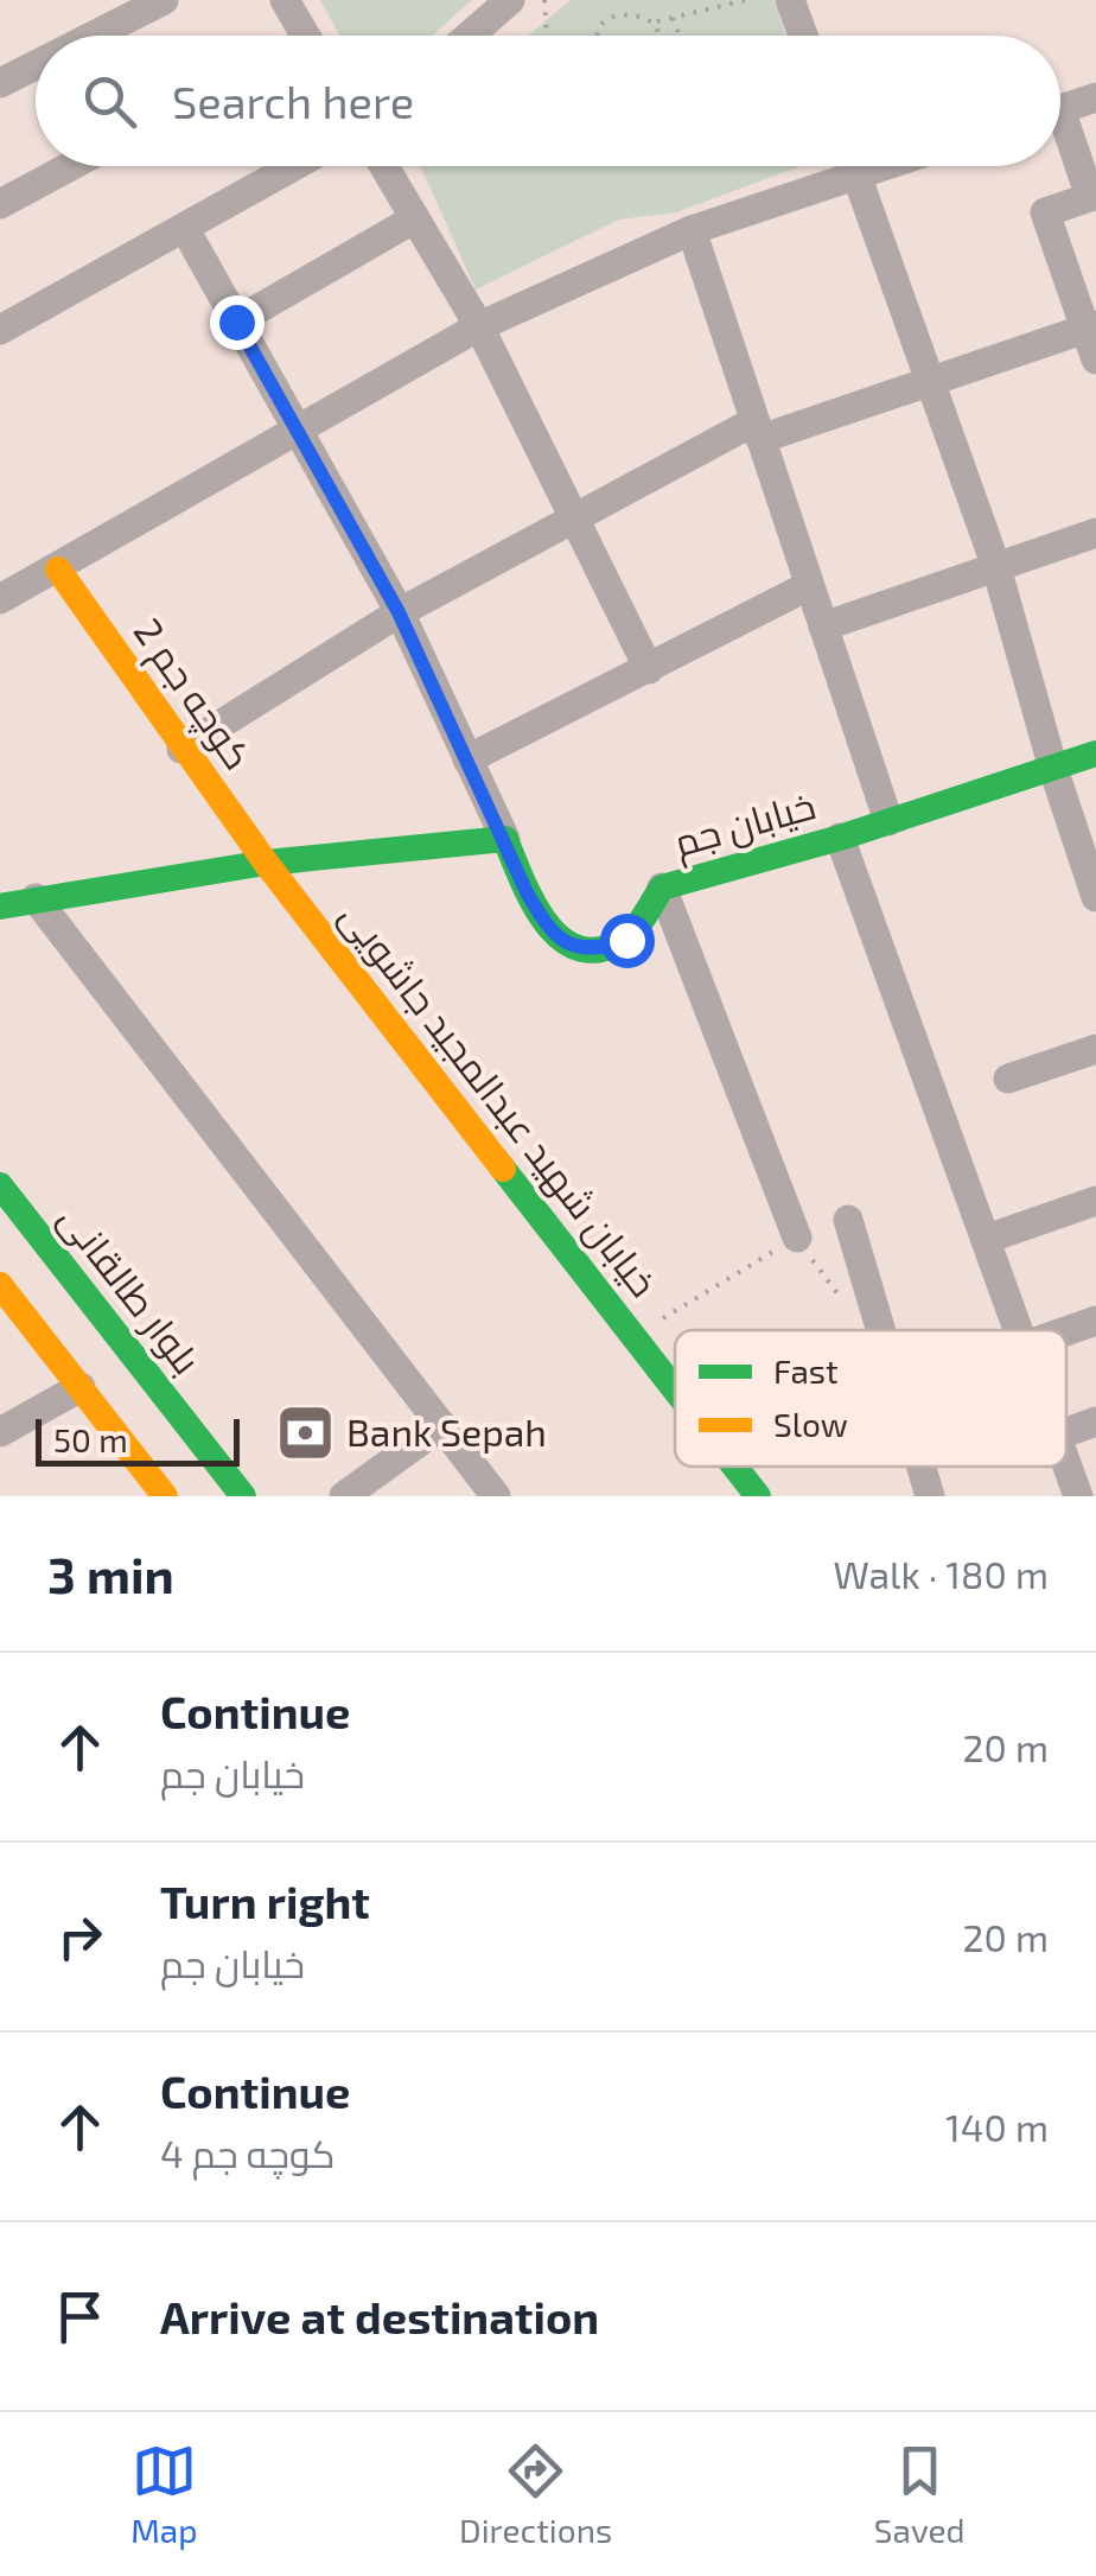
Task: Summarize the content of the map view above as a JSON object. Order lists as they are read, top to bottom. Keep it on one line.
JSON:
{"streets":{"street":["کوچه جم 2","خیابان جم","خیابان شهید عبدالمجید جاشویی","بلوار طالقانی"]},"crossings":[["کوچه جم 2","خیابان شهید عبدالمجید جاشویی"]],"places":{"bank":["Bank Sepah"]},"legend":["Fast","Slow"],"scale_bar":"50 m","page":{"search":"Search here","scale":"50 m","heading":["3 min","Walk · 180 m"],"list":[["Continue","خیابان جم","20 m"],["Turn right","خیابان جم","20 m"],["Continue","کوچه جم 4","140 m"],"Arrive at destination"],"nav":["Map","Directions","Saved"]}}
